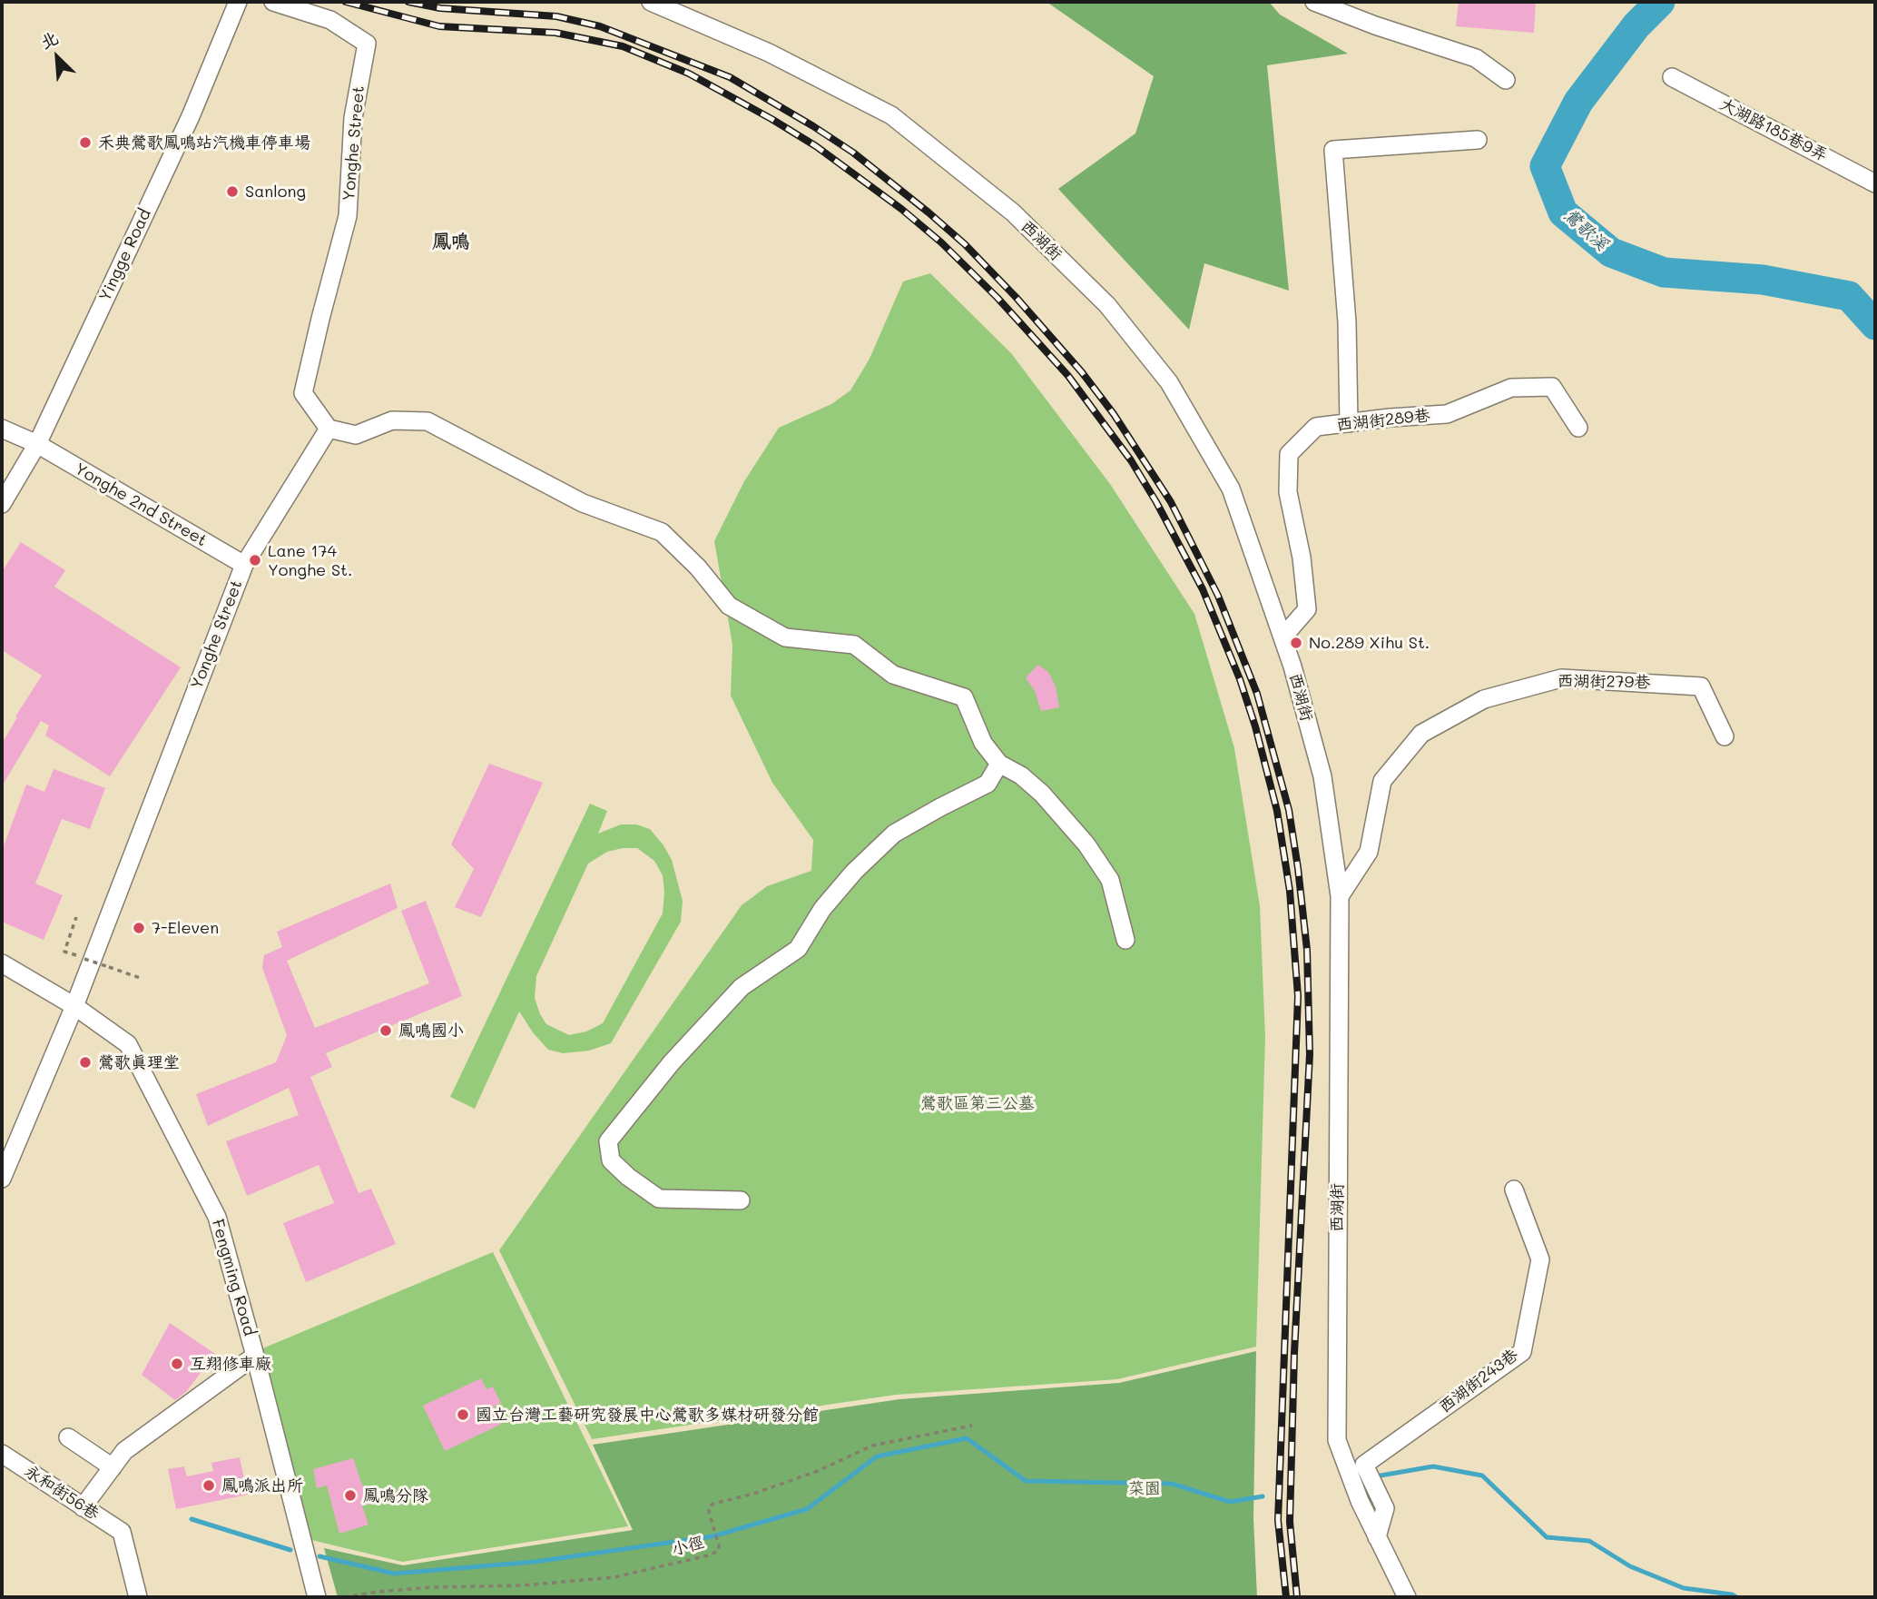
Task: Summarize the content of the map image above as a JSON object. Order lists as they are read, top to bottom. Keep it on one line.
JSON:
{"streets":{"street":["大湖路185巷9弄","Yonghe Street","西湖街","Yingge Road","西湖街289巷","Yonghe 2nd Street","西湖街279巷","Fengming Road","西湖街243巷","永和街56巷"],"path":["小徑"]},"crossings":[["Yonghe Street","Yonghe 2nd Street"],["Yonghe Street","Fengming Road"],["西湖街","西湖街289巷"],["西湖街","西湖街279巷"],["西湖街","西湖街243巷"],["Yingge Road","Yonghe 2nd Street"]],"districts":["鳳鳴"],"water":["鶯歌溪"],"parks":["鶯歌區第三公墓","菜園"],"places":["禾典鶯歌鳳鳴站汽機車停車場","Sanlong","Lane 174 Yonghe St.","No.289 Xihu St.","7-Eleven","鳳鳴國小","鶯歌真理堂","互翔修車廠","國立台灣工藝研究發展中心鶯歌多媒材研發分館","鳳鳴派出所","鳳鳴分隊"],"north":"top left"}
